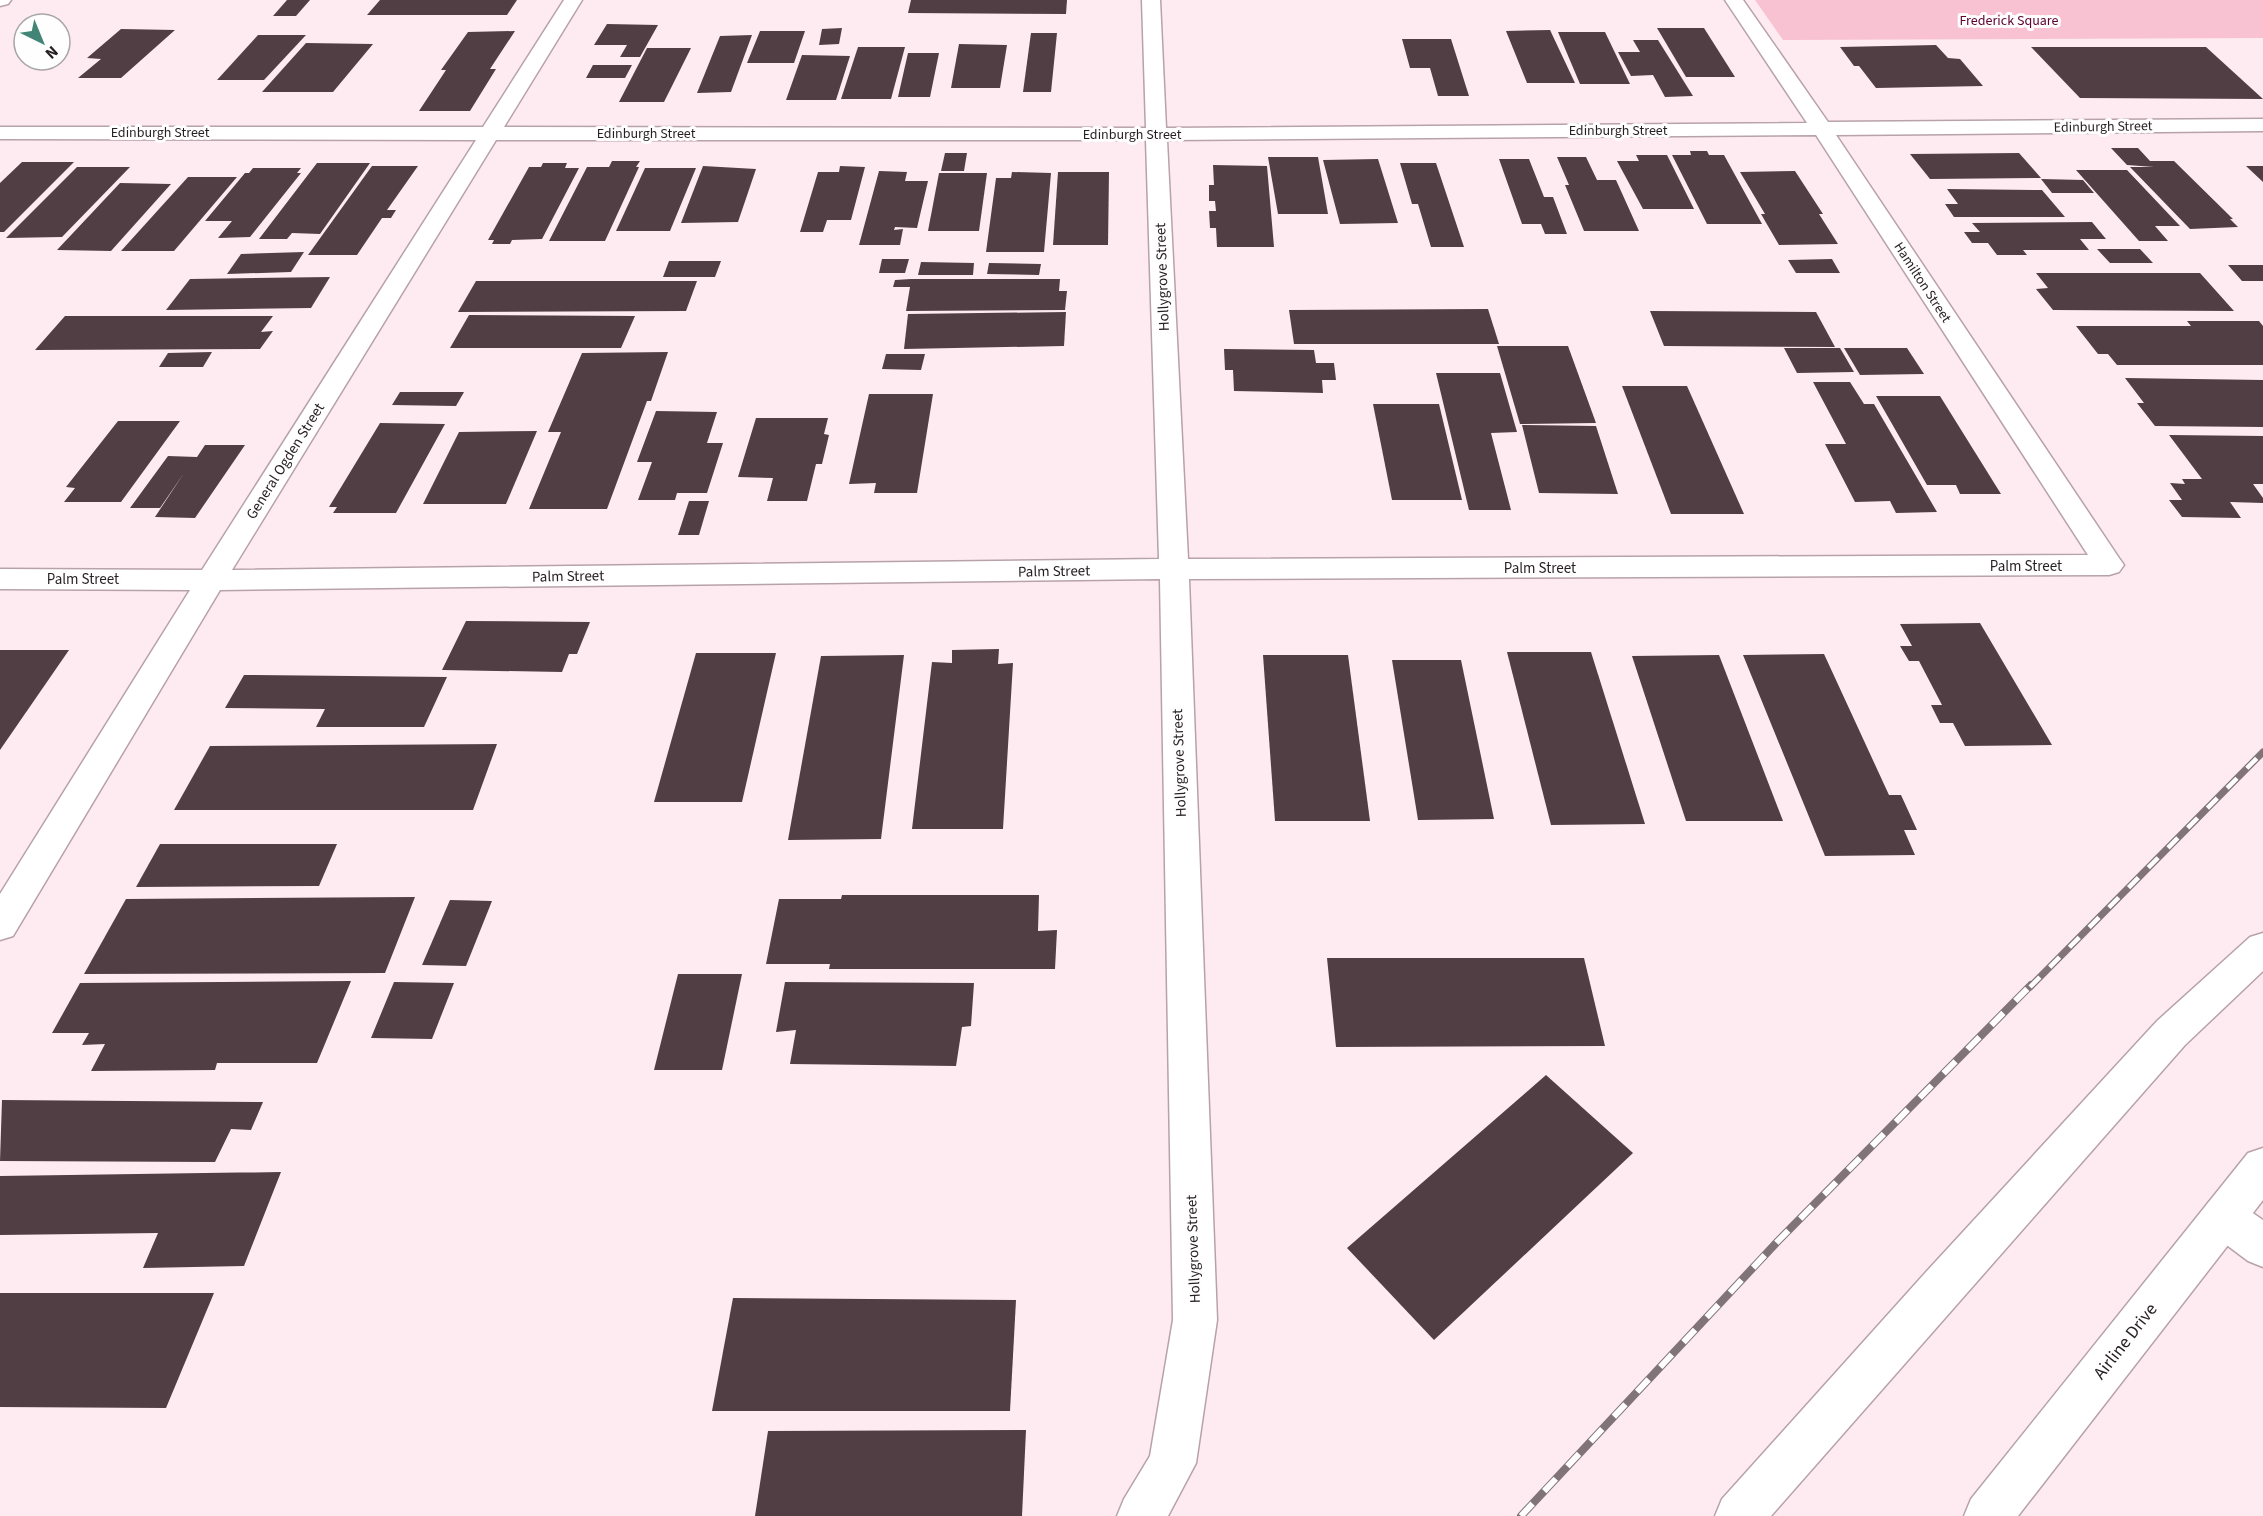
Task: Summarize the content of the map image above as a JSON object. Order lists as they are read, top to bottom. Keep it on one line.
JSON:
{"streets":{"main road":["Edinburgh Street","Hollygrove Street","Hamilton Street","General Ogden Street","Palm Street","Airline Drive"]},"crossings":[["Edinburgh Street","Hollygrove Street"],["Edinburgh Street","Hamilton Street"],["Edinburgh Street","General Ogden Street"],["Hollygrove Street","Palm Street"],["Hamilton Street","Palm Street"],["General Ogden Street","Palm Street"]],"parks":["Frederick Square"],"north":"bottom right"}
